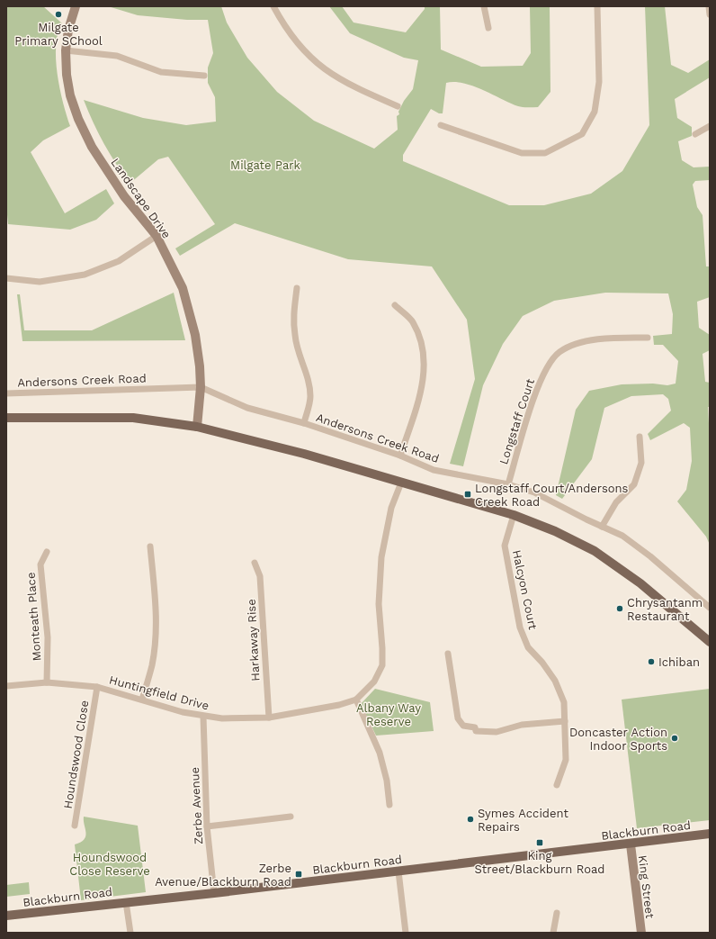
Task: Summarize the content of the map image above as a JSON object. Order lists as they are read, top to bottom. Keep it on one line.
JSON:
{"streets":{"main road":["Blackburn Road"],"street":["Landscape Drive","Andersons Creek Road","Longstaff Court","Halcyon Court","Monteath Place","Harkaway Rise","Huntingfield Drive","Houndswood Close","Zerbe Avenue","King Street"]},"crossings":[["Landscape Drive","Andersons Creek Road"],["Andersons Creek Road","Longstaff Court"],["Monteath Place","Huntingfield Drive"],["Harkaway Rise","Huntingfield Drive"],["Huntingfield Drive","Houndswood Close"],["Huntingfield Drive","Zerbe Avenue"],["Zerbe Avenue","Blackburn Road"],["Blackburn Road","King Street"]],"parks":["Milgate Park","Albany Way Reserve","Houndswood Close Reserve"],"places":{"other":["Milgate Primary SChool","Chrysantanm Restaurant","Ichiban","Doncaster Action Indoor Sports","Symes Accident Repairs"],"transit":["Longstaff Court/Andersons Creek Road","King Street/Blackburn Road","Zerbe Avenue/Blackburn Road"]}}
